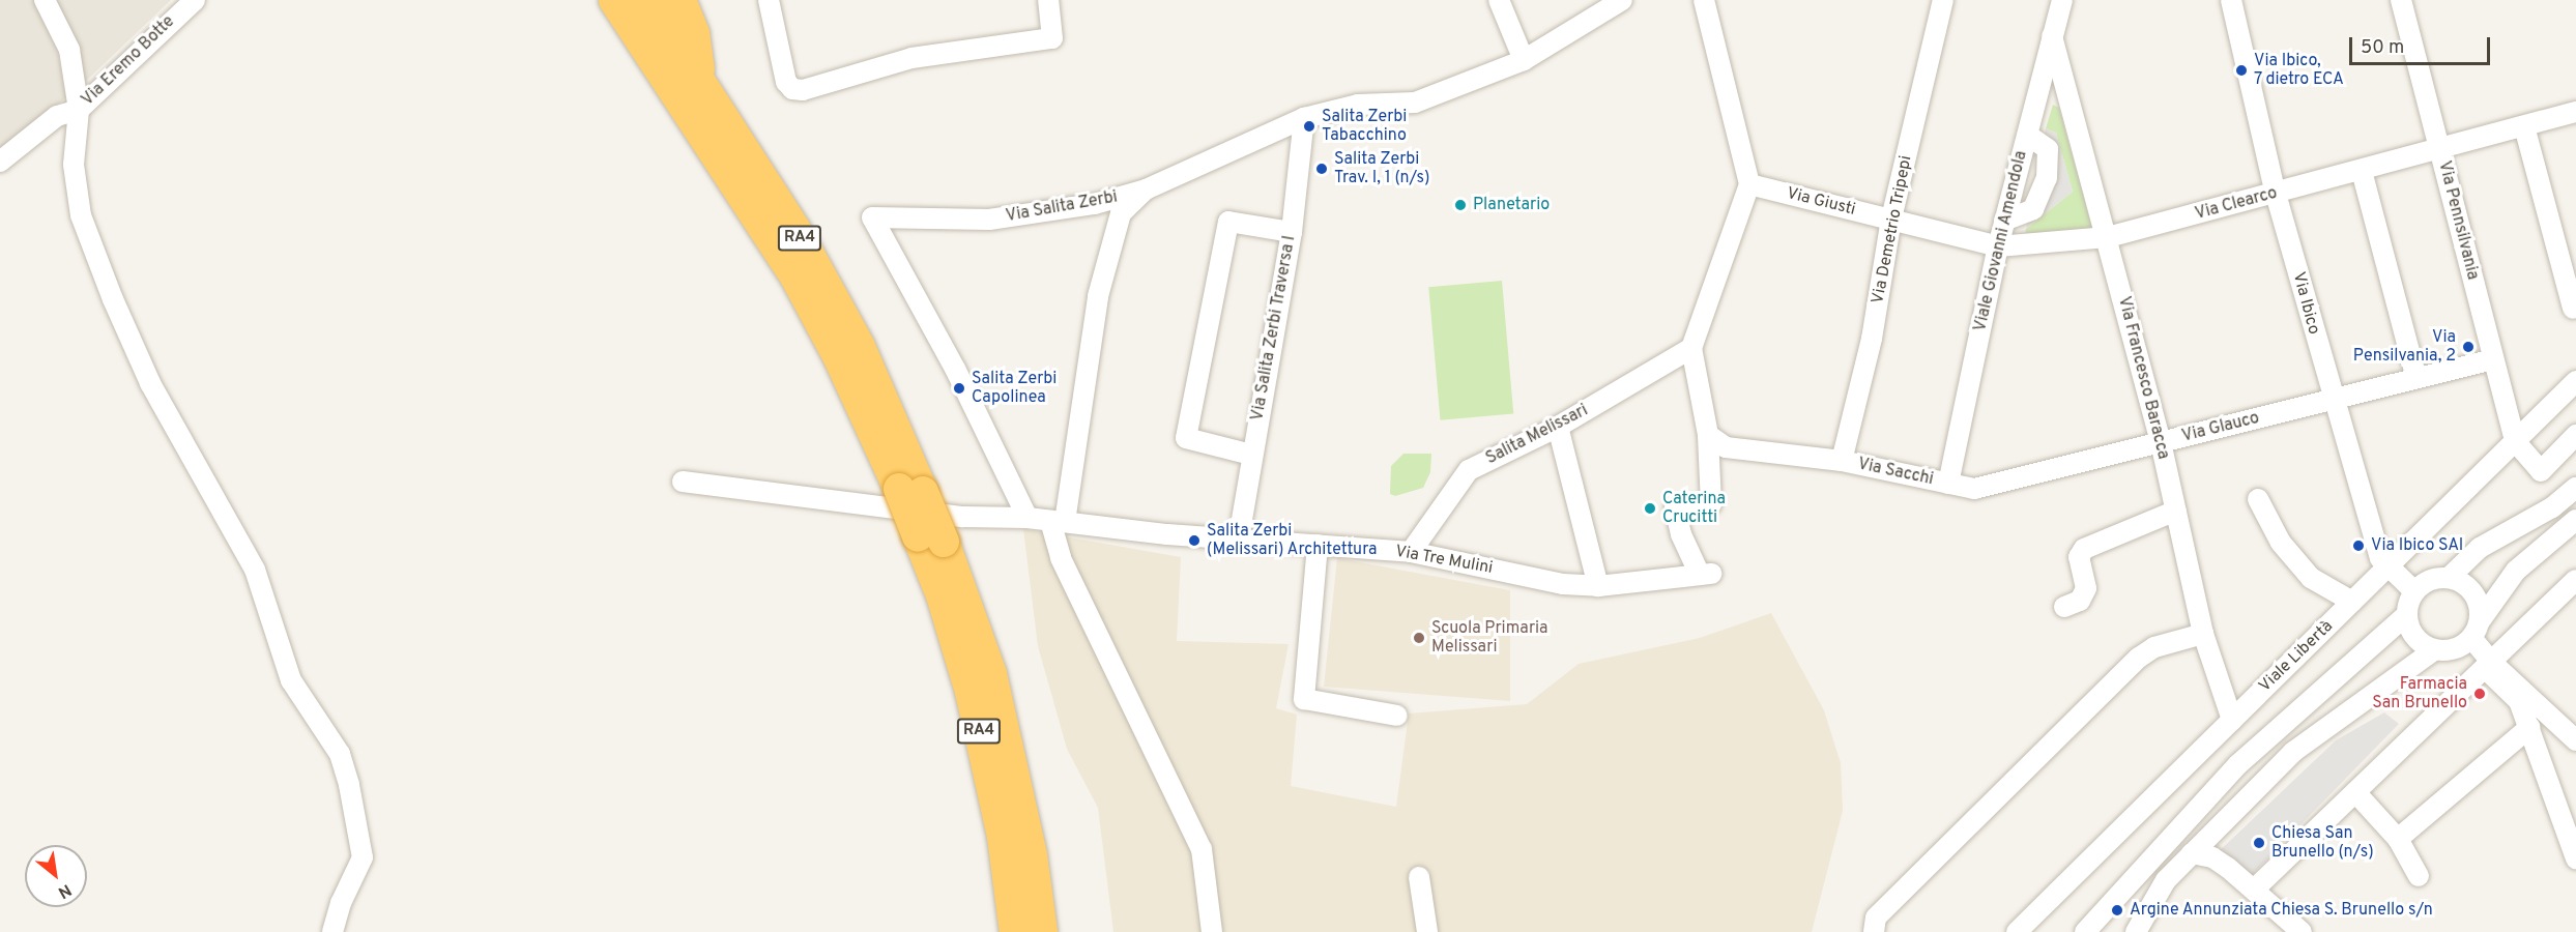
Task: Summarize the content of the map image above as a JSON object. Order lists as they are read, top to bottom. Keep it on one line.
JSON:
{"streets":{"highway":["RA4"],"street":["Via Eremo Botte","Via Giusti","Via Clearco","Via Salita Zerbi","Via Pennsilvania","Via Demetrio Tripepi","Viale Giovanni Amendola","Via Ibico","Via Salita Zerbi Traversa I","Via Francesco Baracca","Via Glauco","Salita Melissari","Via Sacchi","Via Tre Mulini","Viale Libertà"]},"crossings":[["Via Giusti","Via Clearco"],["Via Giusti","Via Demetrio Tripepi"],["Via Clearco","Via Pennsilvania"],["Via Clearco","Via Demetrio Tripepi"],["Via Clearco","Viale Giovanni Amendola"],["Via Clearco","Via Ibico"],["Via Clearco","Via Francesco Baracca"],["Via Salita Zerbi","Via Salita Zerbi Traversa I"],["Via Salita Zerbi","Via Tre Mulini"],["Via Pennsilvania","Via Glauco"],["Via Pennsilvania","Viale Libertà"],["Via Demetrio Tripepi","Via Sacchi"],["Viale Giovanni Amendola","Via Francesco Baracca"],["Viale Giovanni Amendola","Via Glauco"],["Viale Giovanni Amendola","Via Sacchi"],["Via Ibico","Via Glauco"],["Via Ibico","Viale Libertà"],["Via Salita Zerbi Traversa I","Via Tre Mulini"],["Via Francesco Baracca","Via Glauco"],["Via Francesco Baracca","Viale Libertà"],["Via Glauco","Via Sacchi"],["Salita Melissari","Via Tre Mulini"],["Via Sacchi","Via Tre Mulini"]],"places":["Via Ibico, 7 dietro ECA","Salita Zerbi Tabacchino","Salita Zerbi Trav. I, 1 (n/s)","Planetario","Via Pensilvania, 2","Salita Zerbi Capolinea","Caterina Crucitti","Salita Zerbi (Melissari) Architettura","Via Ibico SAI","Scuola Primaria Melissari","Farmacia San Brunello","Chiesa San Brunello (n/s)","Argine Annunziata Chiesa S. Brunello s/n"],"scale_bar":"50 m","north":"bottom right"}
